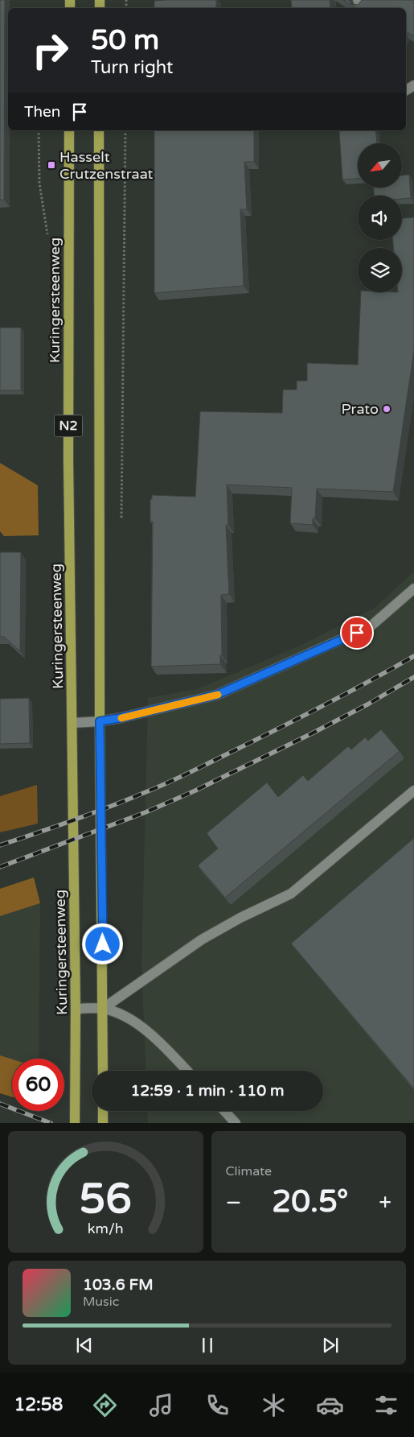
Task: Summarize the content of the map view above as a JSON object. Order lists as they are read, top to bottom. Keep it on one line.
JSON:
{"streets":{"main road":["Kuringersteenweg","N2"]},"places":{"transit":["Hasselt Crutzenstraat"],"other":["Prato"]},"north":"bottom left","page":{"turn":["50 m","Turn right"],"then":"Then","limit":"60","trip":"12:59 · 1 min · 110 m","tile":"Climate","heat":["−","20.5°","+"],"song":["103.6 FM","Music"],"tabs":"12:58","gauge":["56","km/h"]}}
